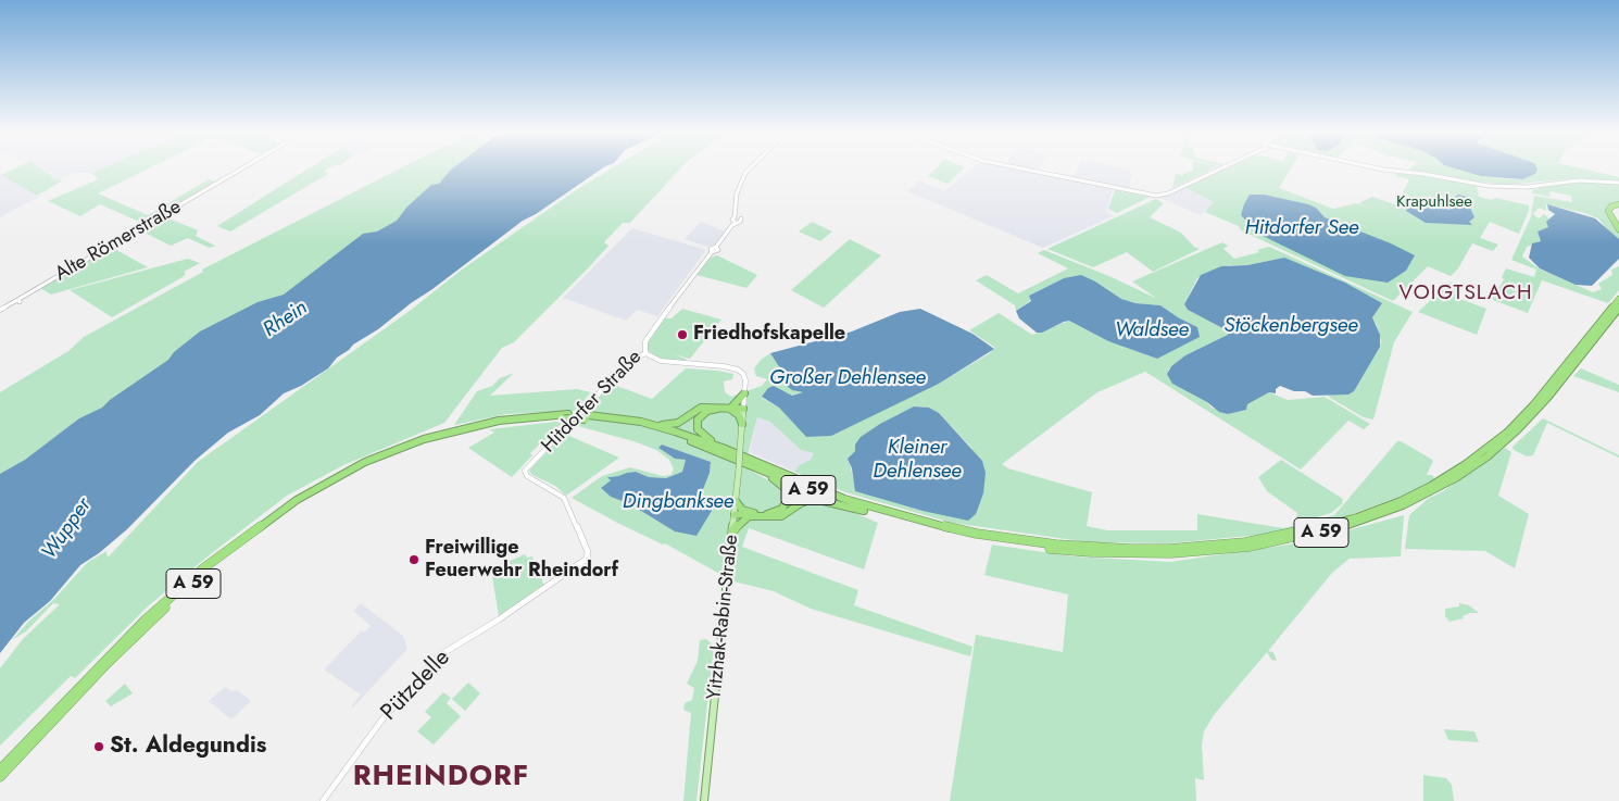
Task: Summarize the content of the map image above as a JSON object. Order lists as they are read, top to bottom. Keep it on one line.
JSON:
{"streets":{"highway":["A 59"],"main road":["Yitzhak-Rabin-Straße"],"street":["Alte Römerstraße","Hitdorfer Straße","Pützdelle"]},"crossings":[["Hitdorfer Straße","Yitzhak-Rabin-Straße"],["Hitdorfer Straße","Pützdelle"]],"districts":["VOIGTSLACH","RHEINDORF"],"water":["Hitdorfer See","Rhein","Stöckenbergsee","Waldsee","Großer Dehlensee","Kleiner Dehlensee","Dingbanksee","Wupper"],"parks":["Krapuhlsee"],"places":["Friedhofskapelle","Freiwillige Feuerwehr Rheindorf","St. Aldegundis"]}
